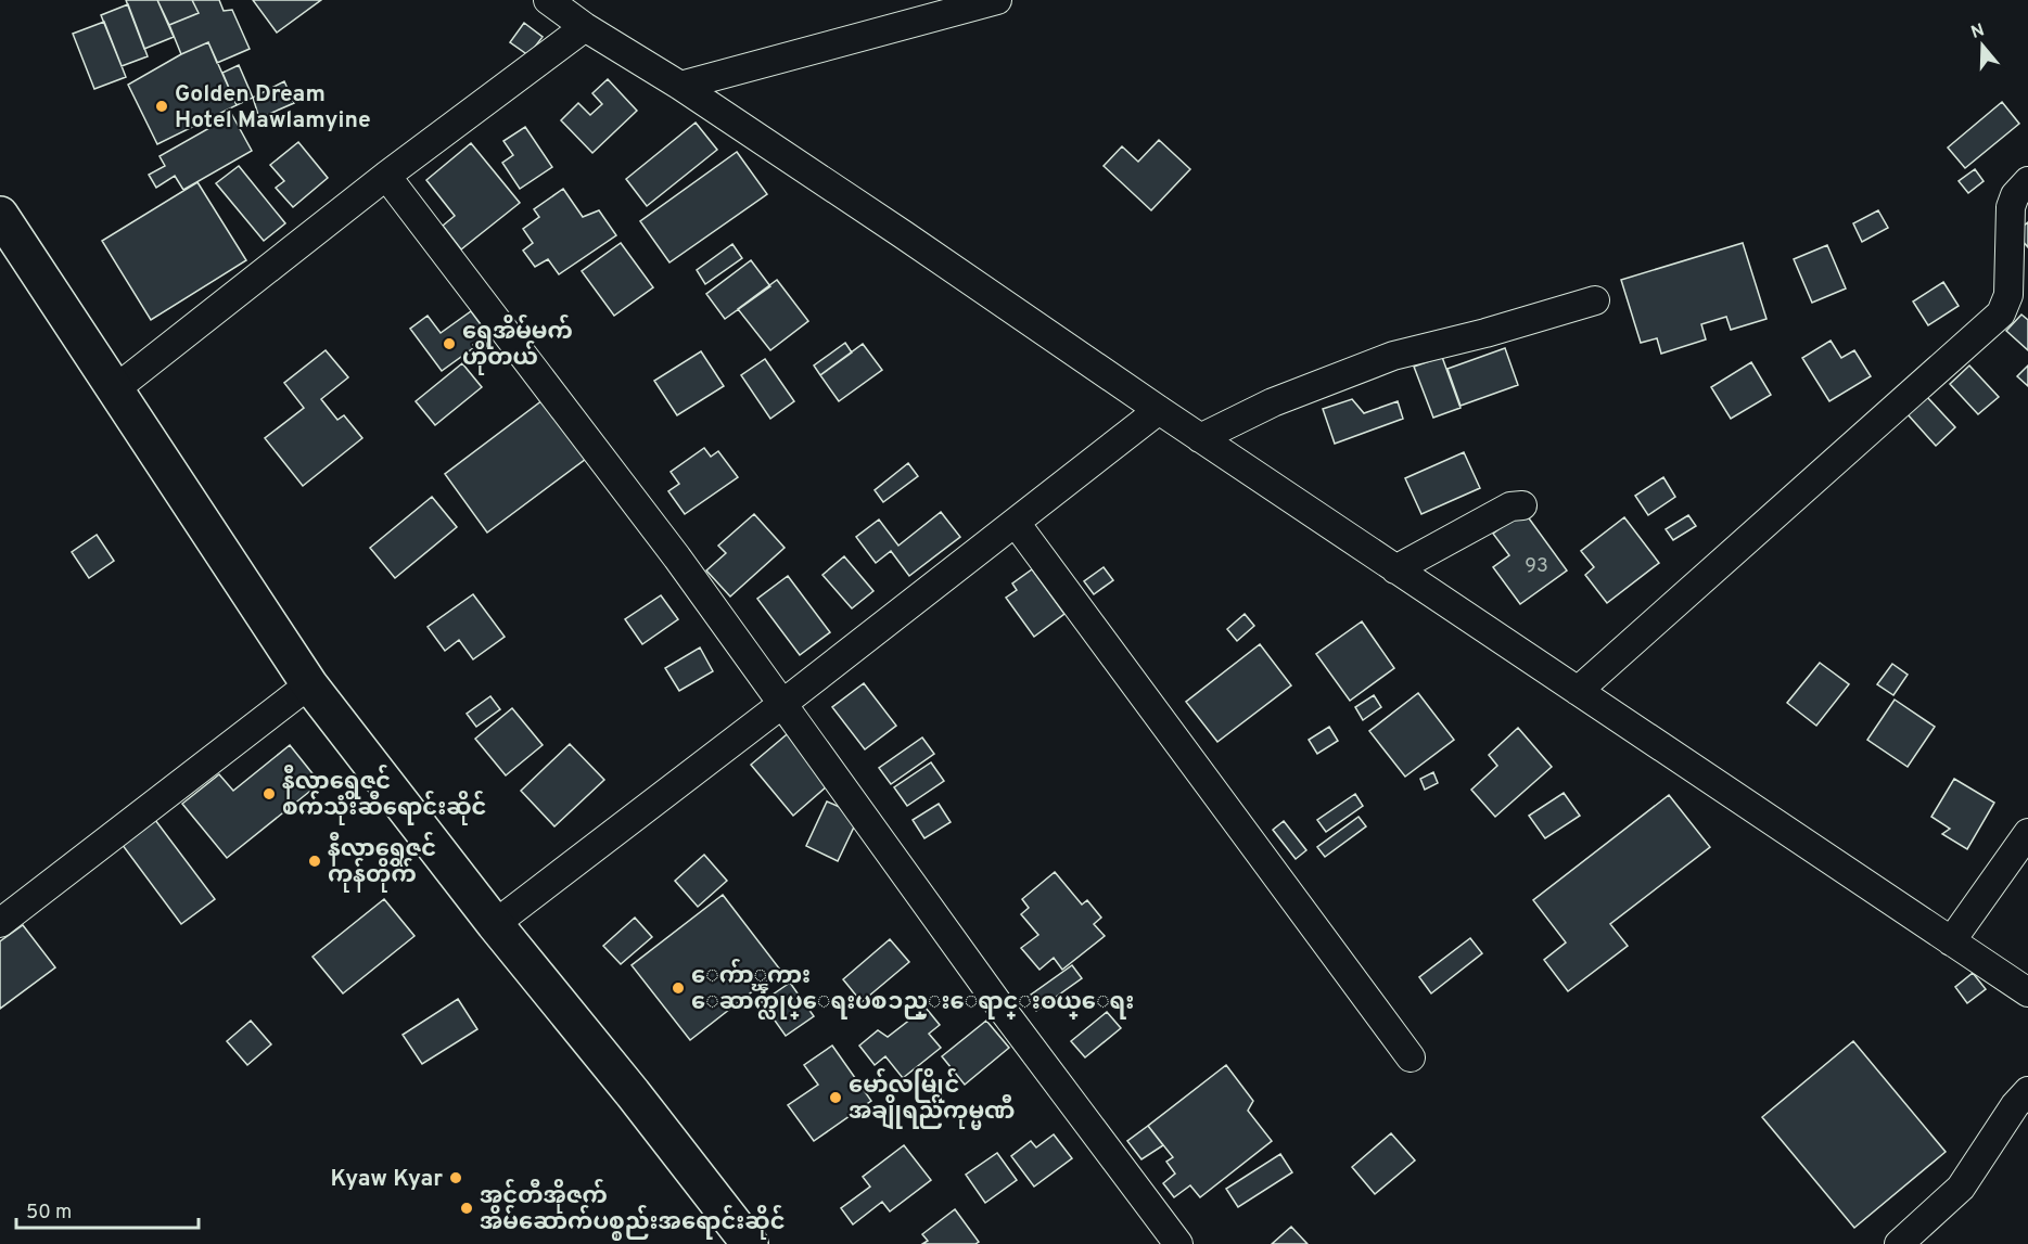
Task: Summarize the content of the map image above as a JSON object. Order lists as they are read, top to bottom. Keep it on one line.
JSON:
{"places":["Golden Dream Hotel Mawlamyine","ရွှေအိမ်မက် ဟိုတယ်","နီလာရွှေဇင် စက်သုံးဆီရောင်းဆိုင်","နီလာရွှေဇင် ကုန်တိုက်","ေက်ာ္ၾကား ေဆာက္လုပ္ေရးပစၥည္းေရာင္းဝယ္ေရး","မော်လမြိုင် အချိုရည်ကုမ္မဏီ","Kyaw Kyar","အင်တီအိုဇက် အိမ်ဆောက်ပစ္စည်းအရောင်းဆိုင်"],"house_numbers":["93"],"scale_bar":"50 m","north":"top"}
